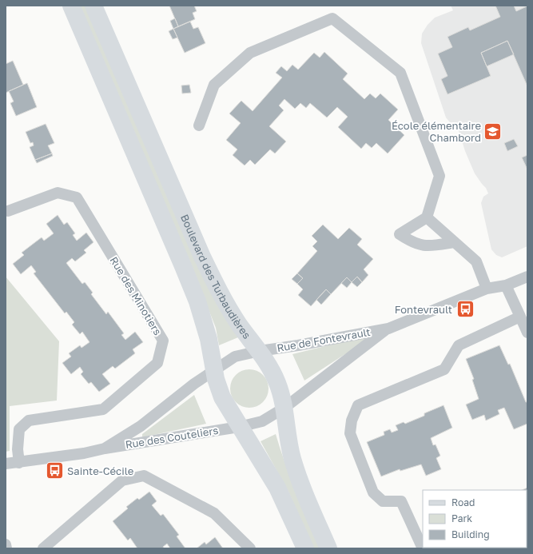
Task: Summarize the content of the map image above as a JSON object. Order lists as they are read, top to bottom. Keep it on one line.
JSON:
{"streets":{"main road":["Boulevard des Turbaudières"],"street":["Rue des Minotiers","Rue de Fontevrault","Rue des Couteliers"]},"crossings":[["Boulevard des Turbaudières","Rue de Fontevrault"],["Boulevard des Turbaudières","Rue des Couteliers"],["Rue des Minotiers","Rue des Couteliers"],["Rue de Fontevrault","Rue des Couteliers"]],"places":{"school or university":["École élémentaire Chambord"],"bus stop":["Fontevrault","Sainte-Cécile"]},"legend":["Road","Park","Building"]}
